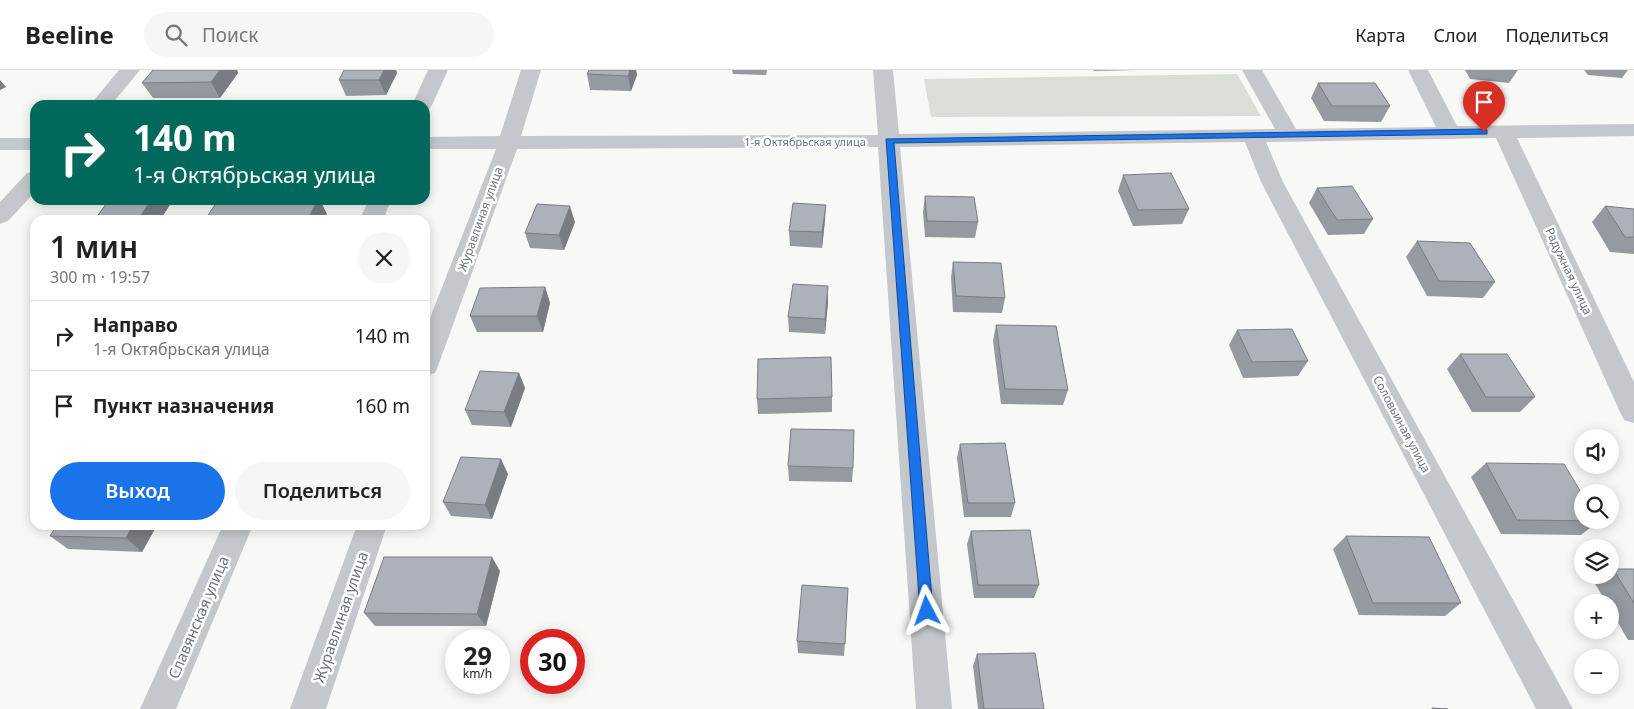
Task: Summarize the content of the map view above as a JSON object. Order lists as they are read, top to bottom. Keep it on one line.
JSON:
{"streets":{"street":["1-я Октябрьская улица","Журавлиная улица","Радужная улица","Соловьиная улица","Славянская улица"]},"crossings":[["1-я Октябрьская улица","Журавлиная улица"],["1-я Октябрьская улица","Радужная улица"],["1-я Октябрьская улица","Соловьиная улица"]],"page":{"header":"Beeline","search":"Поиск","nav":["Карта","Слои","Поделиться"],"turn":["140 m","1-я Октябрьская улица"],"heading":["1 мин","300 m · 19:57"],"list":[{"name":"Направо","note":"1-я Октябрьская улица","value":"140 m"},{"name":"Пункт назначения","value":"160 m"}],"map_buttons":["+","−"],"buttons":["Выход","Поделиться"],"speed":"29 km/h","limit":"30"}}
